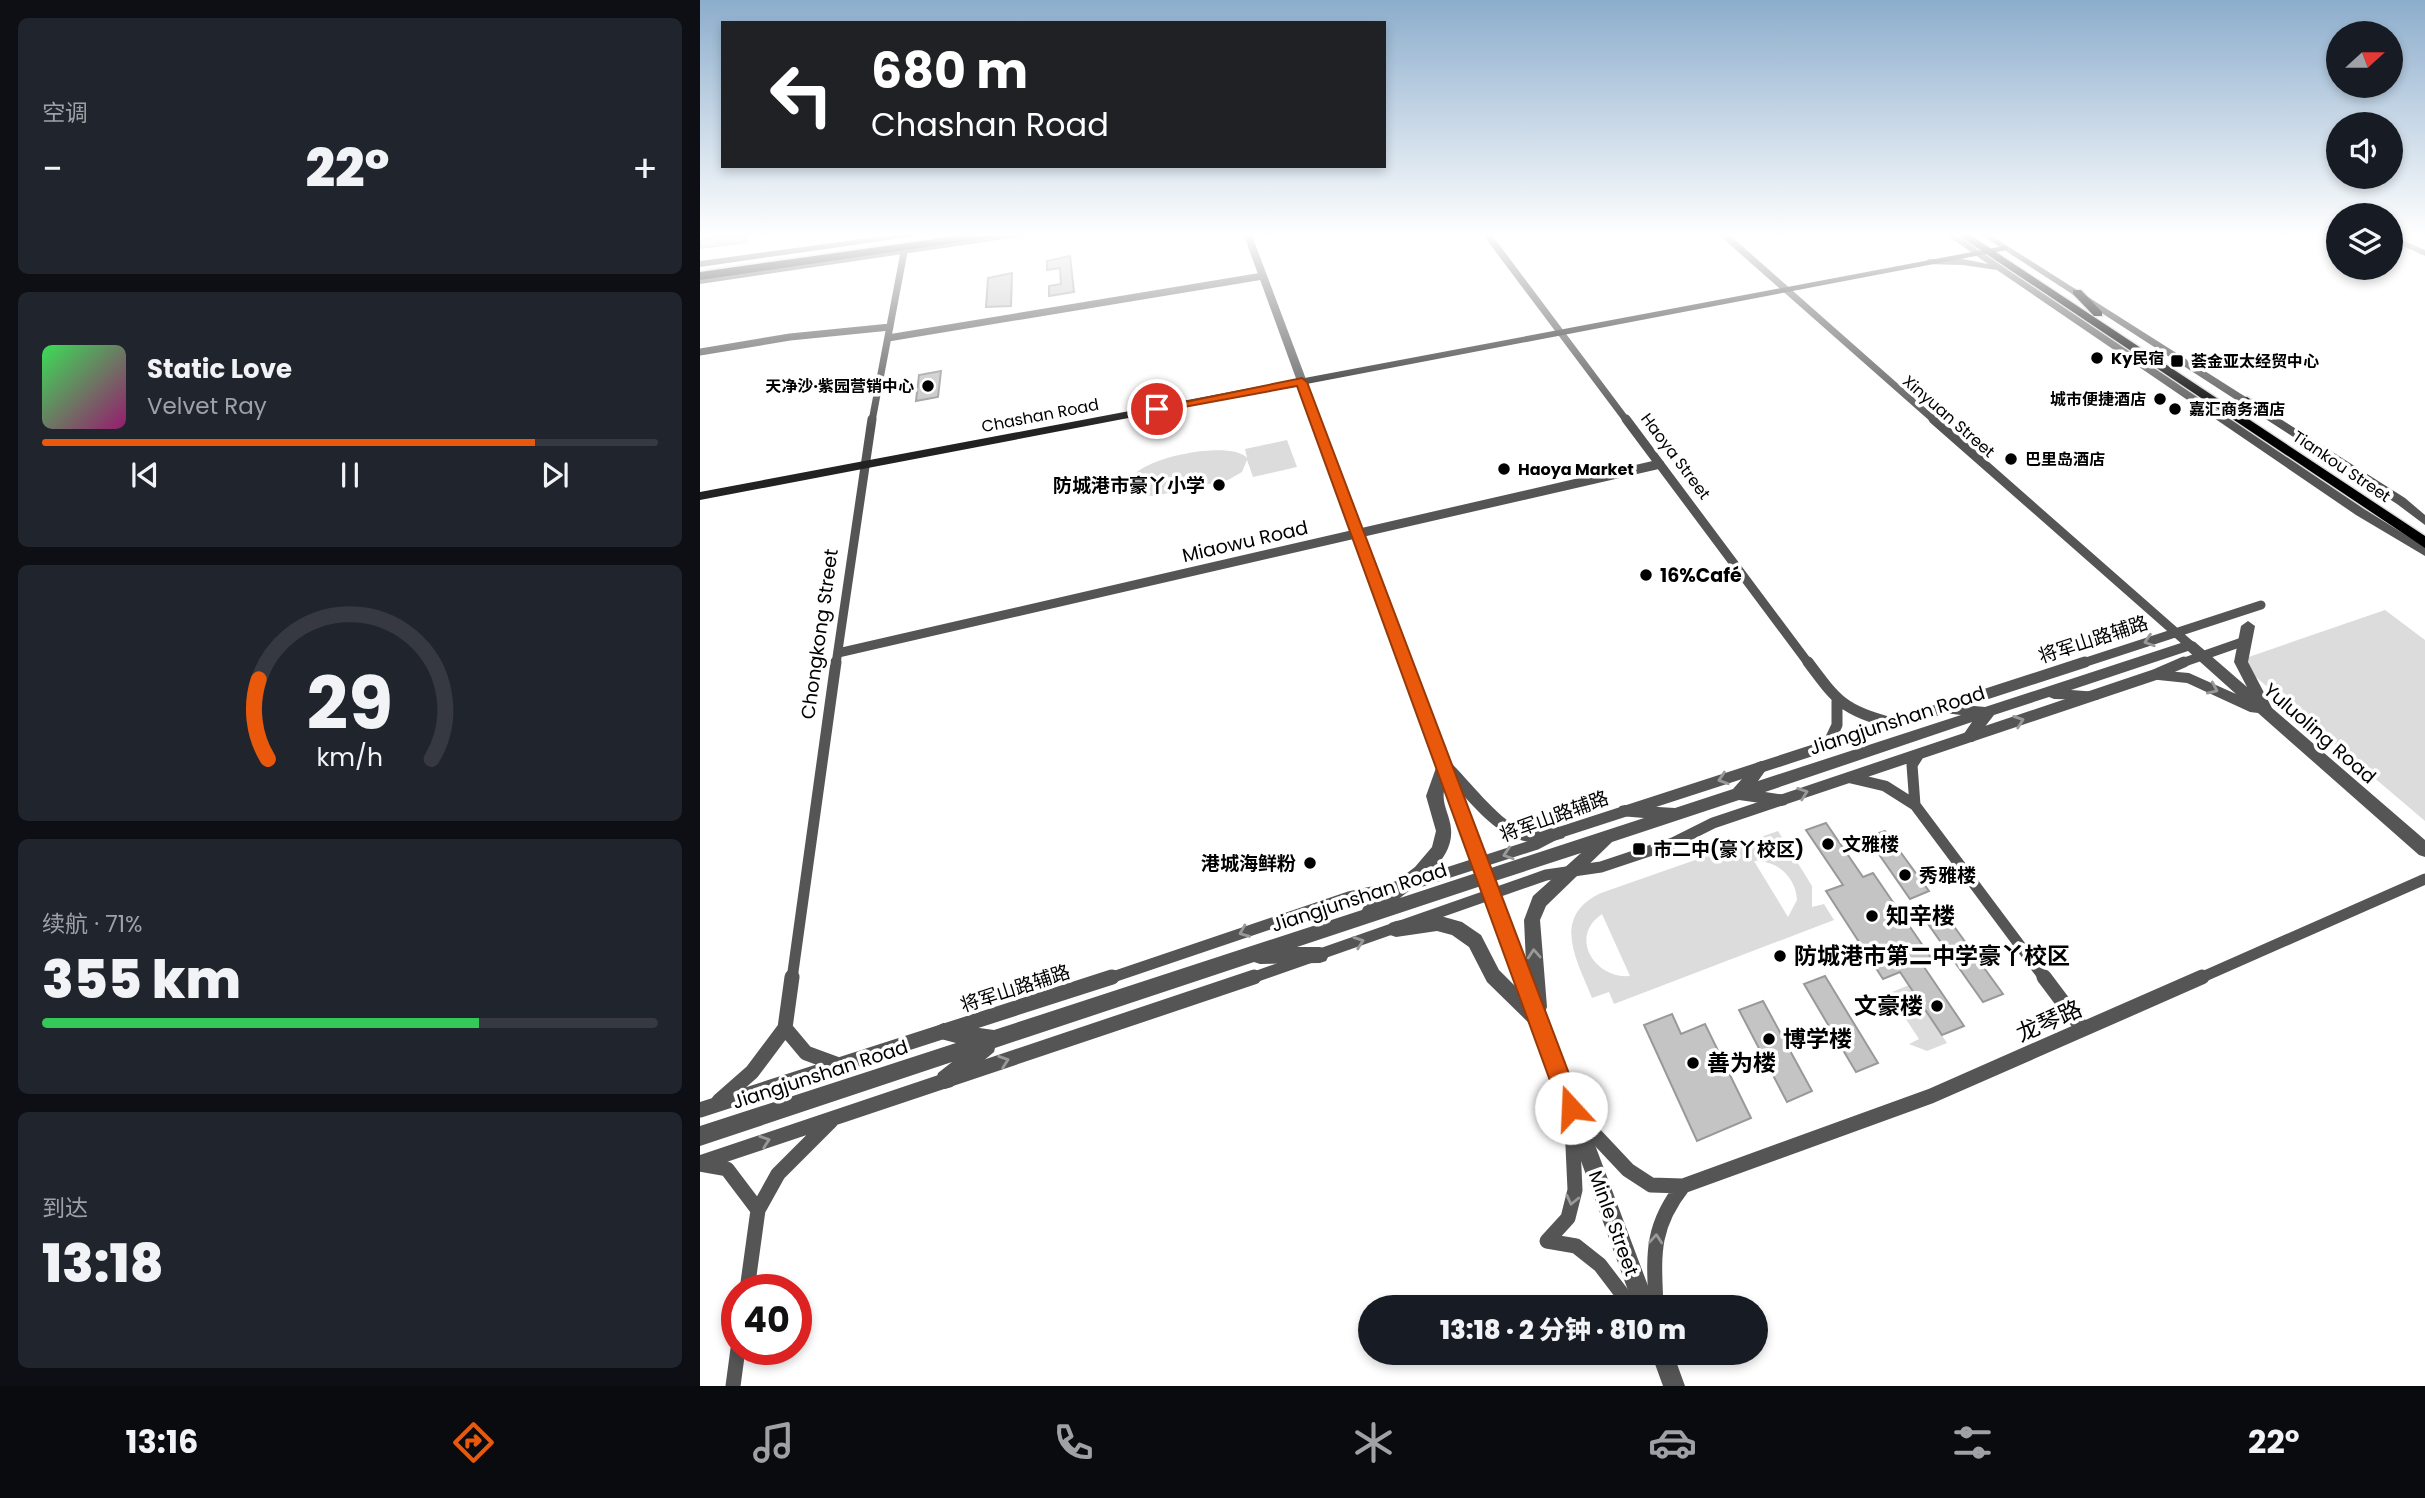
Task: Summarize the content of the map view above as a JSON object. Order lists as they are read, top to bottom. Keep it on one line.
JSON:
{"streets":{"main road":["Chashan Road","Tiankou Street"],"street":["Xinyuan Street","Haoya Street","Miaowu Road","Chongkong Street","将军山路辅路","Jiangjunshan Road","Yuluoling Road","龙琴路","Minle Street"]},"crossings":[["Chashan Road","Haoya Street"],["Chashan Road","Chongkong Street"],["Chashan Road","Minle Street"],["Xinyuan Street","将军山路辅路"],["Xinyuan Street","Jiangjunshan Road"],["Xinyuan Street","Yuluoling Road"],["Haoya Street","Miaowu Road"],["Haoya Street","将军山路辅路"],["Miaowu Road","Chongkong Street"],["Miaowu Road","Minle Street"],["Chongkong Street","将军山路辅路"],["将军山路辅路","Jiangjunshan Road"],["将军山路辅路","Yuluoling Road"],["将军山路辅路","Minle Street"],["Jiangjunshan Road","Yuluoling Road"],["Jiangjunshan Road","Minle Street"]],"places":{"other":["Ky民宿","天净沙·紫园营销中心","城市便捷酒店","嘉汇商务酒店","巴里岛酒店","Haoya Market","防城港市豪丫小学","16%Café","文雅楼","港城海鲜粉","秀雅楼","知辛楼","防城港市第二中学豪丫校区","文豪楼","博学楼","善为楼"],"transit":["荟金亚太经贸中心","市二中(豪丫校区)"]},"north":"right","page":{"tile":["空调",["续航 · 71%","355 km"],["到达","13:18"]],"turn":["680 m","Chashan Road"],"heat":["−","22°","+"],"song":["Static Love","Velvet Ray"],"limit":"40","trip":"13:18 · 2 分钟 · 810 m","tabs":["13:16","22°"],"gauge":["29","km/h"]}}
